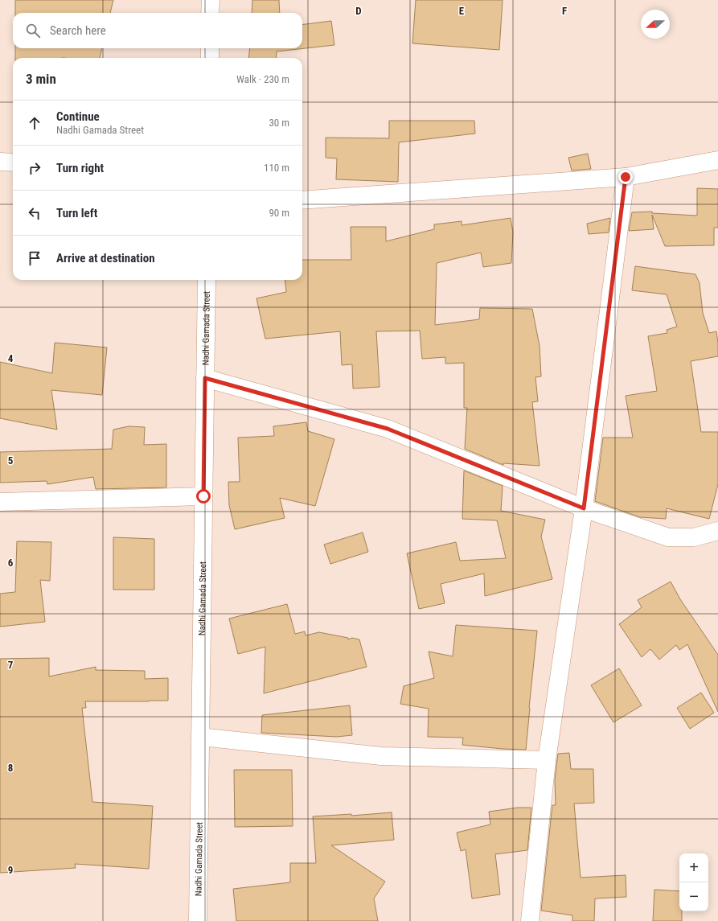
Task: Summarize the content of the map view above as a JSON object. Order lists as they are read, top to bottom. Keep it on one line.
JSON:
{"streets":{"street":["Nadhi Gamada Street"]},"north":"left","page":{"search":"Search here","heading":["3 min","Walk · 230 m"],"list":[["Continue","Nadhi Gamada Street","30 m"],["Turn right","110 m"],["Turn left","90 m"],"Arrive at destination"],"map_buttons":["+","−"]},"grid":{"columns":["D","E","F"],"rows":["4","5","6","7","8","9"]}}
